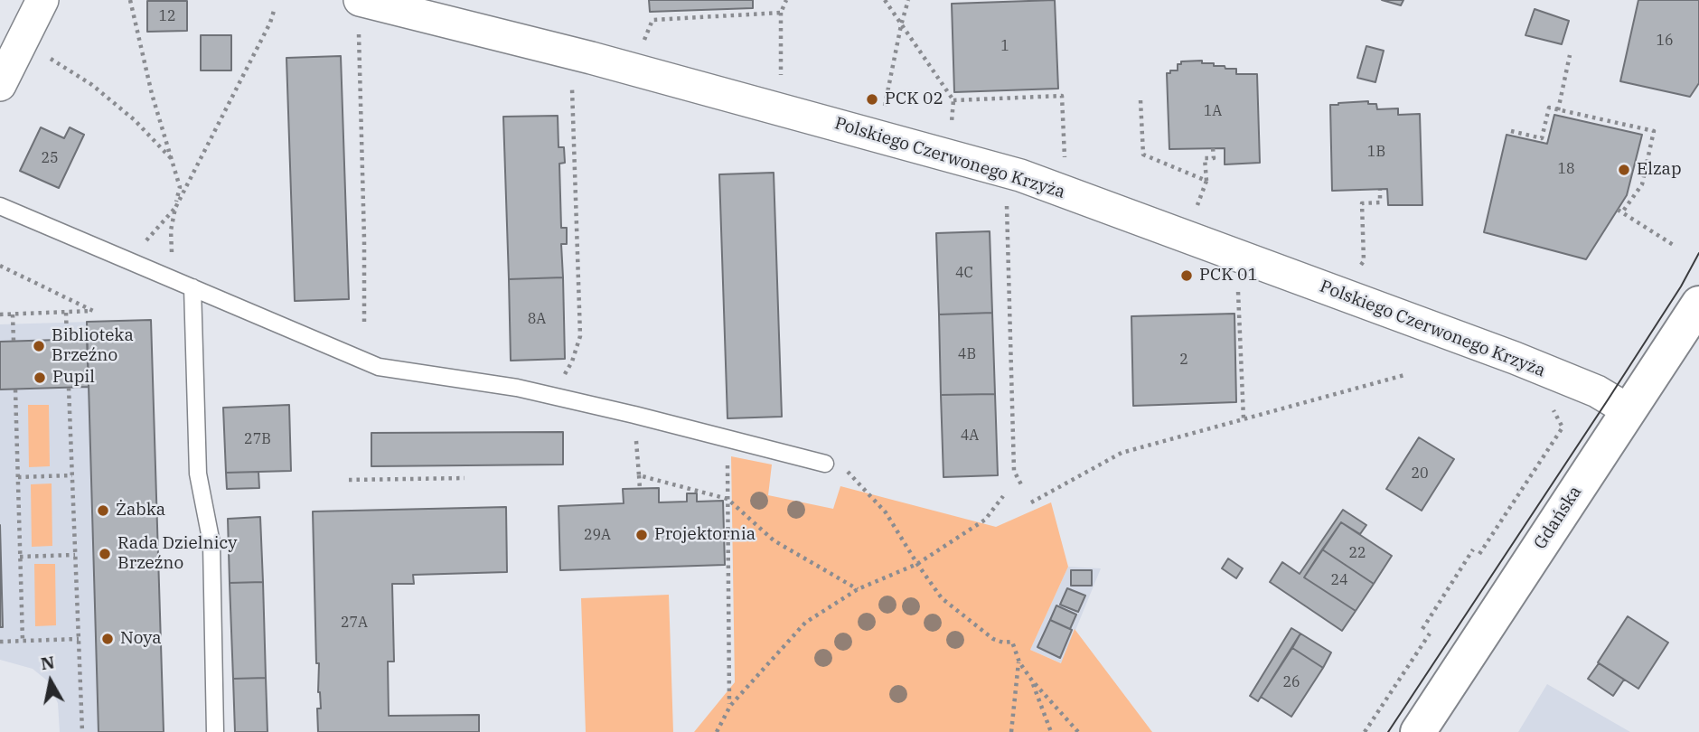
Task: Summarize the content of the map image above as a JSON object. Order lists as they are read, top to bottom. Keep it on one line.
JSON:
{"streets":{"street":["Polskiego Czerwonego Krzyża","Gdańska"]},"crossings":[["Polskiego Czerwonego Krzyża","Gdańska"]],"places":["PCK 02","Elzap","PCK 01","Biblioteka Brzeźno","Pupil","Żabka","Projektornia","Rada Dzielnicy Brzeźno","Noya"],"house_numbers":["12","16","1","1A","1B","25","18","4C","8A","4B","2","4A","27B","20","29A","22","24","27A","26"],"north":"top"}
